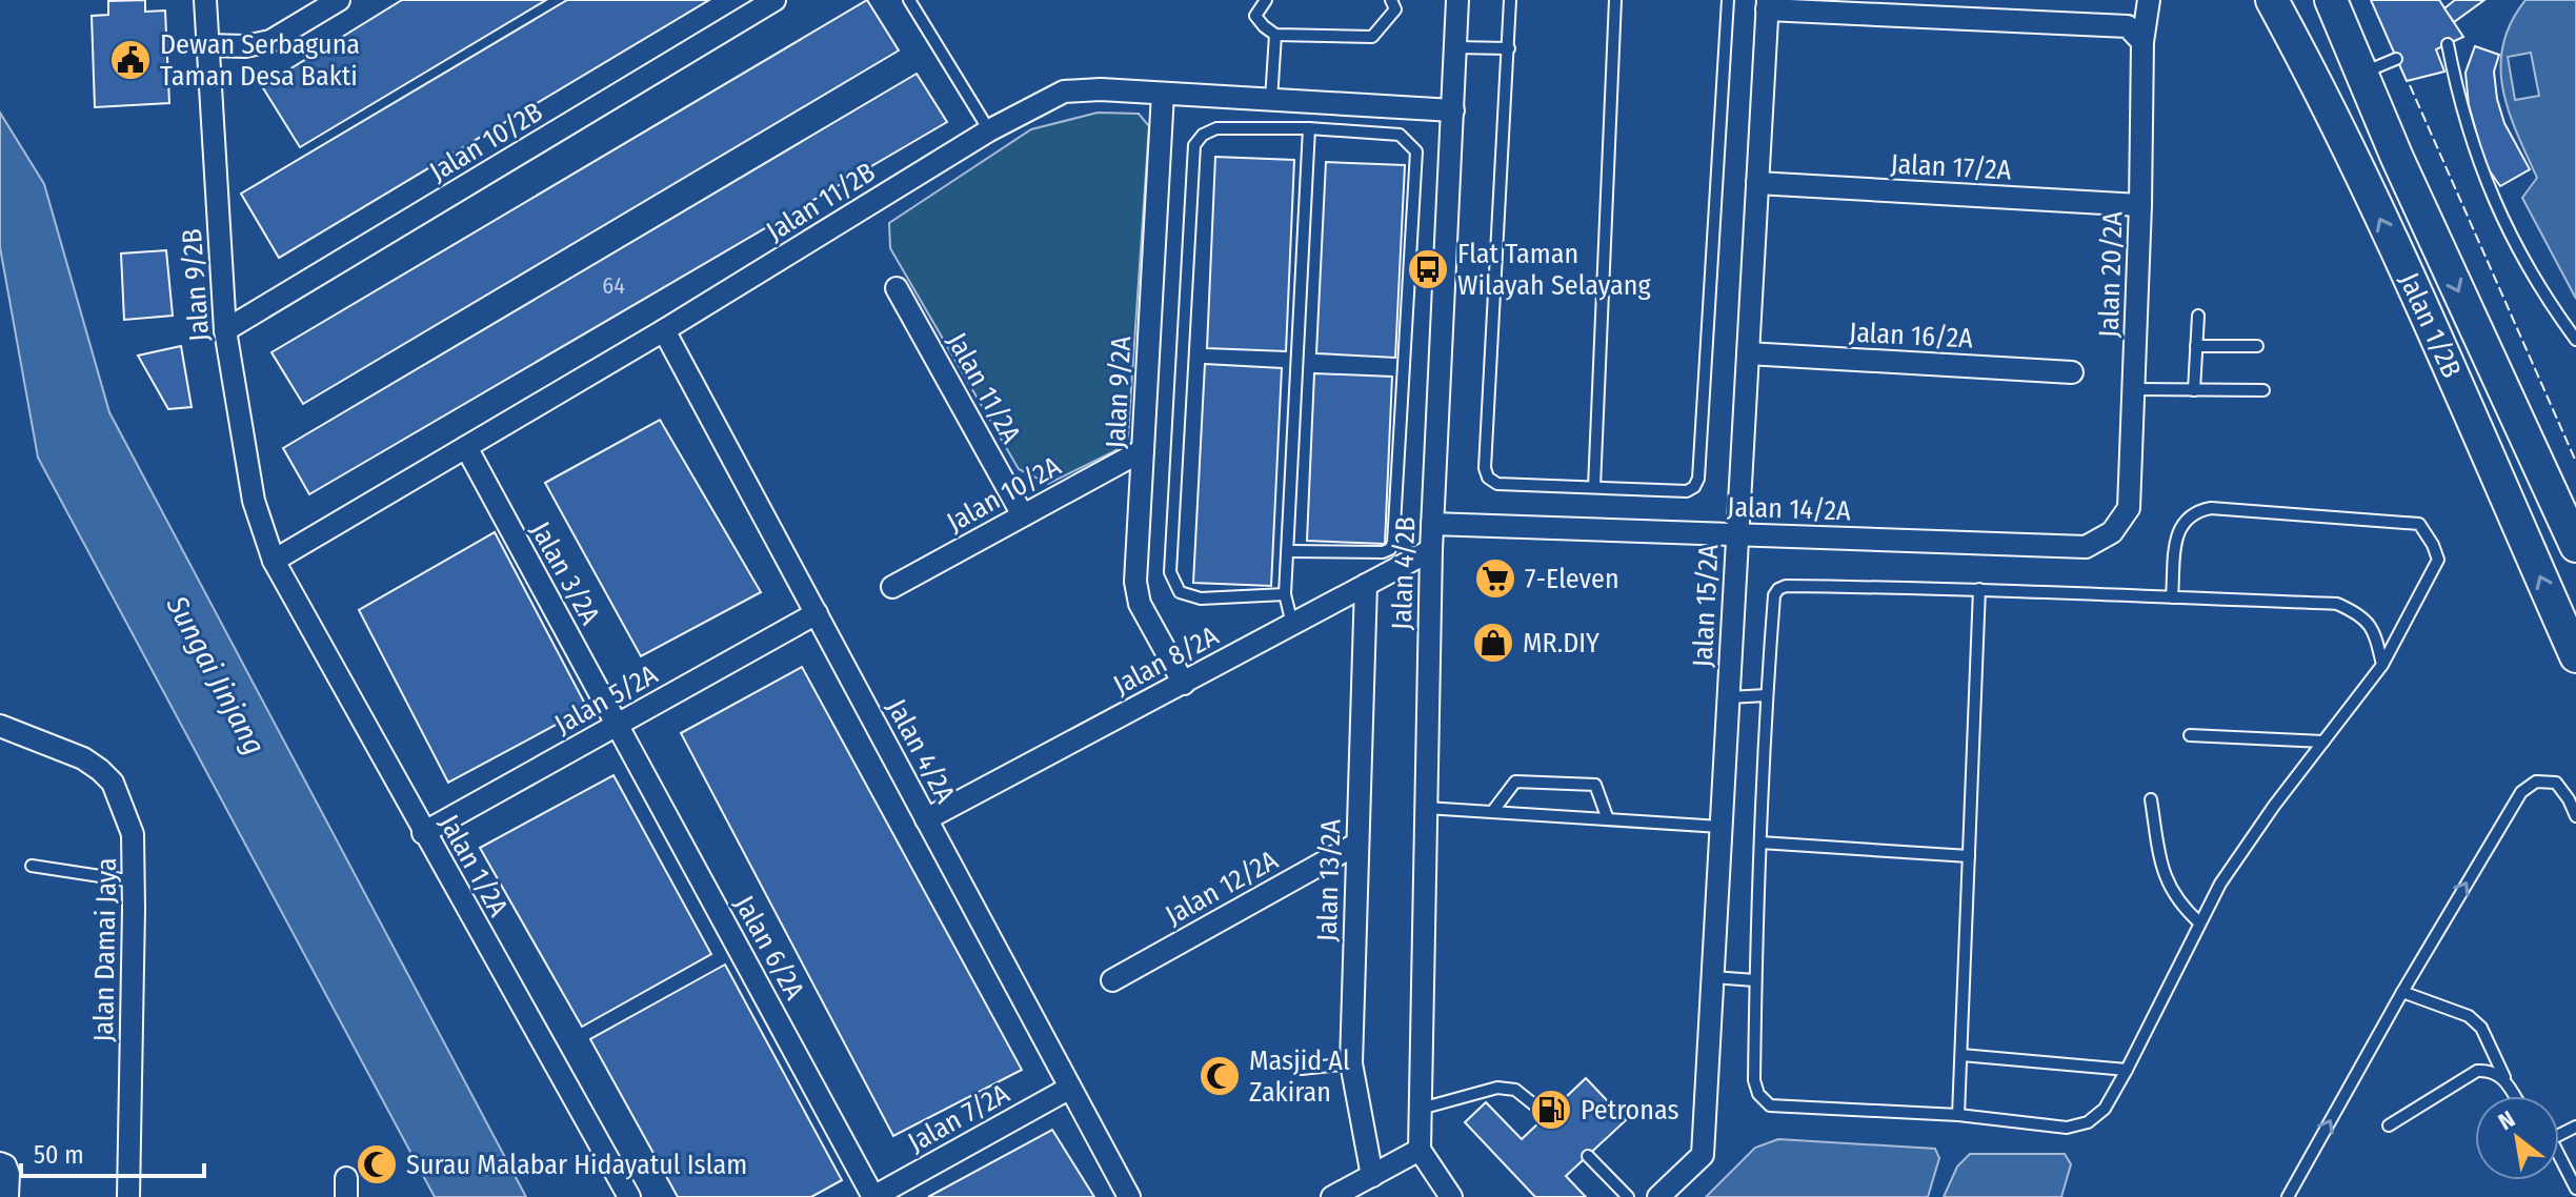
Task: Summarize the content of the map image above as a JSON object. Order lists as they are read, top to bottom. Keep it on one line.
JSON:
{"streets":{"street":["Jalan 10/2B","Jalan 17/2A","Jalan 11/2B","Jalan 20/2A","Jalan 9/2B","Jalan 1/2B","Jalan 16/2A","Jalan 11/2A","Jalan 9/2A","Jalan 10/2A","Jalan 14/2A","Jalan 3/2A","Jalan 4/2B","Jalan 15/2A","Jalan 8/2A","Jalan 5/2A","Jalan 4/2A","Jalan 1/2A","Jalan 13/2A","Jalan 12/2A","Jalan 6/2A","Jalan Damai Jaya","Jalan 7/2A"]},"crossings":[["Jalan 10/2B","Jalan 9/2B"],["Jalan 17/2A","Jalan 20/2A"],["Jalan 17/2A","Jalan 15/2A"],["Jalan 11/2B","Jalan 9/2B"],["Jalan 11/2B","Jalan 9/2A"],["Jalan 11/2B","Jalan 3/2A"],["Jalan 11/2B","Jalan 4/2B"],["Jalan 11/2B","Jalan 4/2A"],["Jalan 11/2B","Jalan 1/2A"],["Jalan 20/2A","Jalan 14/2A"],["Jalan 9/2B","Jalan 1/2A"],["Jalan 16/2A","Jalan 15/2A"],["Jalan 11/2A","Jalan 10/2A"],["Jalan 9/2A","Jalan 10/2A"],["Jalan 9/2A","Jalan 8/2A"],["Jalan 14/2A","Jalan 4/2B"],["Jalan 14/2A","Jalan 15/2A"],["Jalan 3/2A","Jalan 5/2A"],["Jalan 3/2A","Jalan 6/2A"],["Jalan 4/2B","Jalan 8/2A"],["Jalan 8/2A","Jalan 4/2A"],["Jalan 8/2A","Jalan 13/2A"],["Jalan 5/2A","Jalan 4/2A"],["Jalan 5/2A","Jalan 1/2A"],["Jalan 5/2A","Jalan 6/2A"],["Jalan 4/2A","Jalan 7/2A"],["Jalan 13/2A","Jalan 12/2A"],["Jalan 6/2A","Jalan 7/2A"]],"water":["Sungai Jinjang"],"places":{"public building":["Dewan Serbaguna Taman Desa Bakti"],"bus stop":["Flat Taman Wilayah Selayang"],"supermarket":["7-Eleven"],"shop":["MR.DIY"],"mosque":["Masjid Al Zakiran","Surau Malabar Hidayatul Islam"],"fuel station":["Petronas"]},"house_numbers":["64"],"scale_bar":"50 m","north":"top left"}
